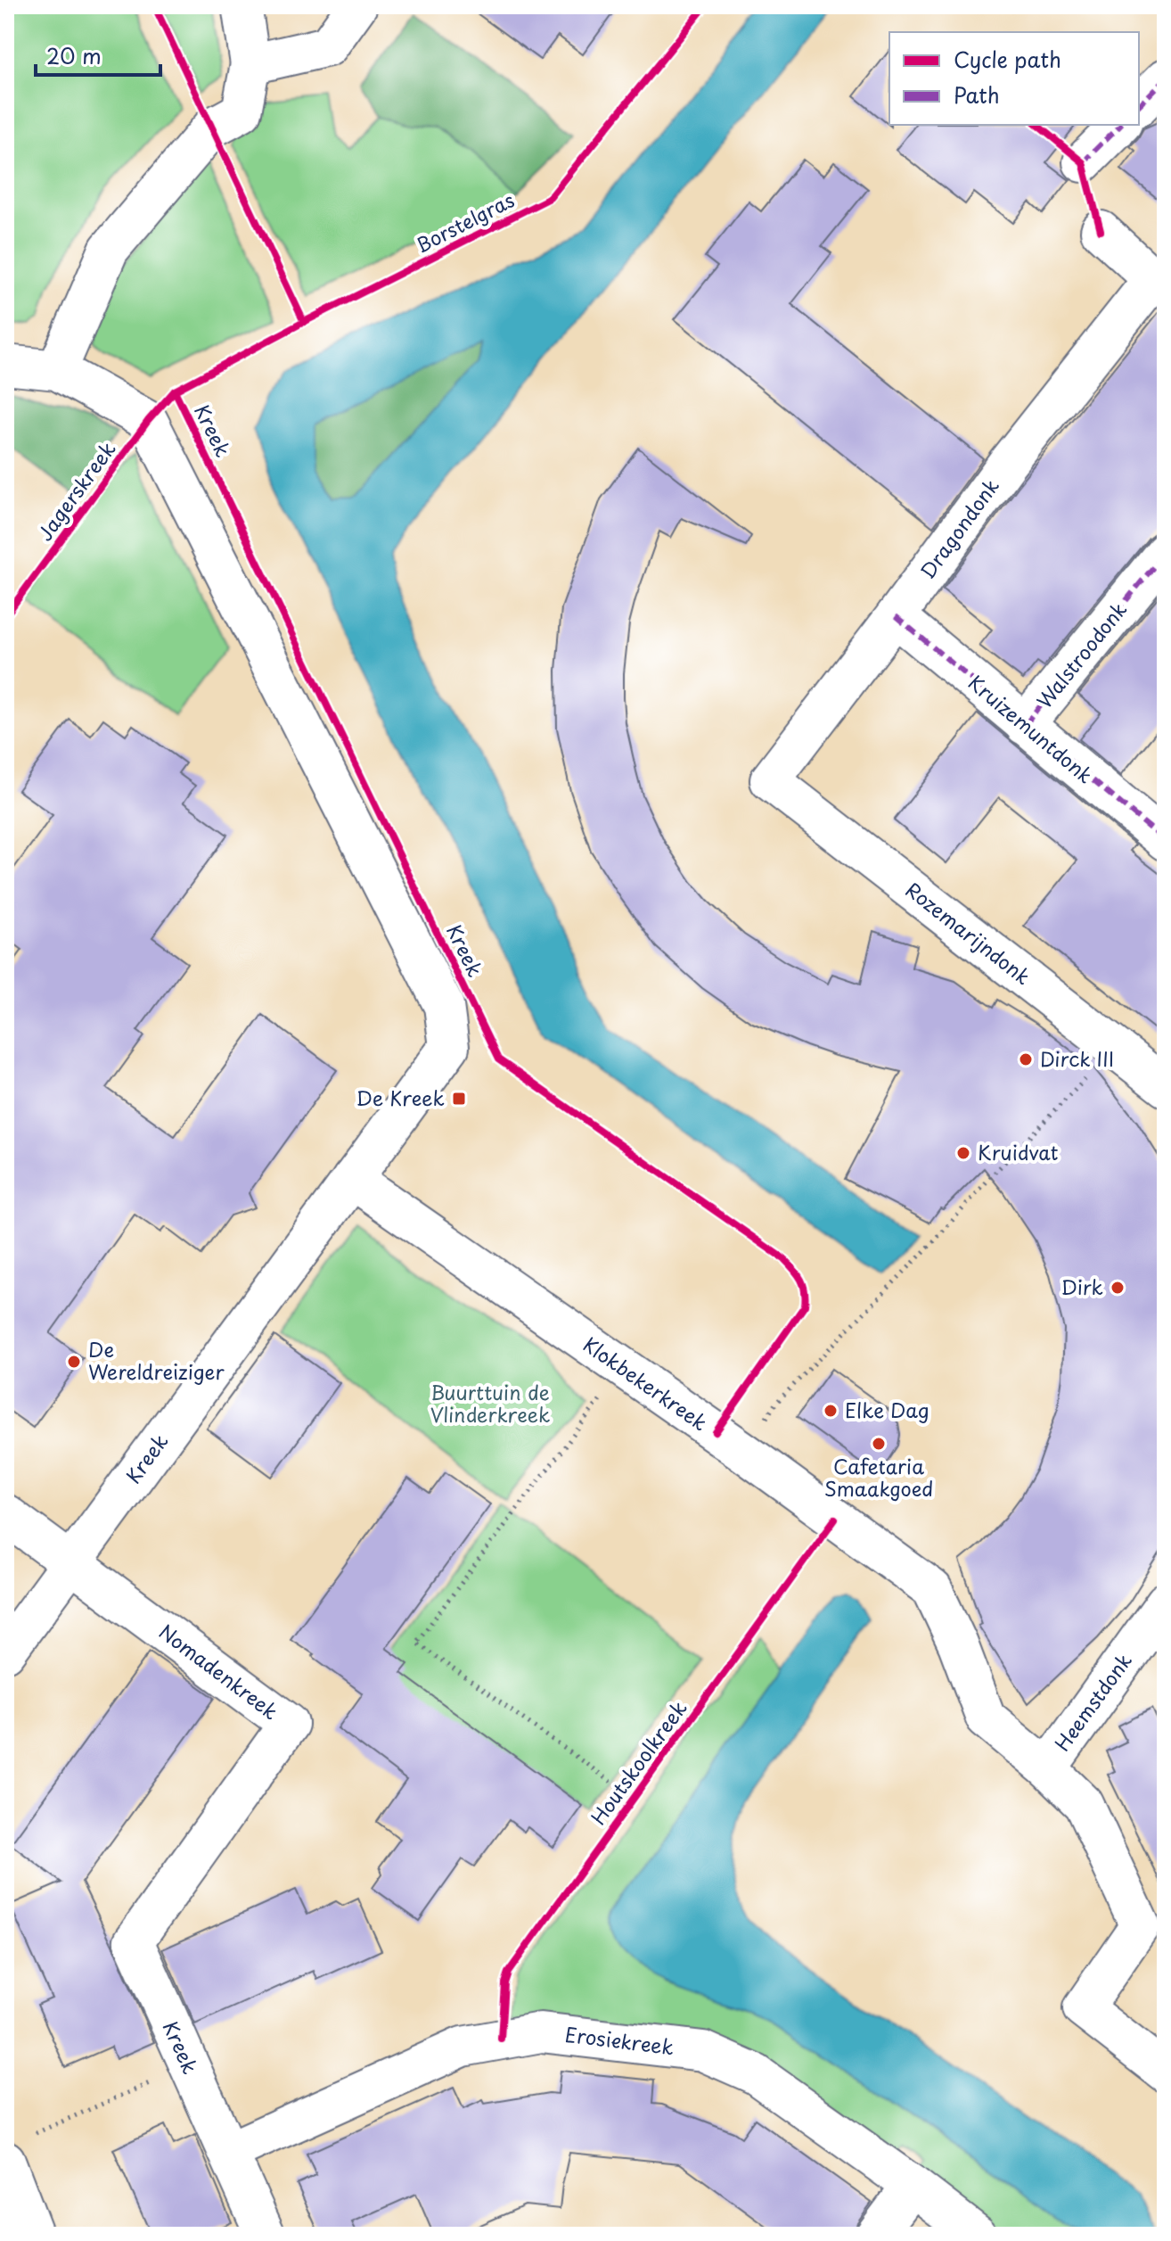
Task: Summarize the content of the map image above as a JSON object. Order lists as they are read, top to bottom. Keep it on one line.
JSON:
{"streets":{"street":["Kreek","Dragondonk","Walstroodonk","Kruizemuntdonk","Rozemarijndonk","Klokbekerkreek","Nomadenkreek","Heemstdonk","Erosiekreek"],"cycle path":["Borstelgras","Jagerskreek","Houtskoolkreek"]},"crossings":[["Kreek","Klokbekerkreek"],["Kreek","Nomadenkreek"],["Kreek","Erosiekreek"],["Dragondonk","Kruizemuntdonk"],["Dragondonk","Rozemarijndonk"],["Walstroodonk","Kruizemuntdonk"],["Klokbekerkreek","Heemstdonk"],["Klokbekerkreek","Houtskoolkreek"]],"parks":["Buurttuin de Vlinderkreek"],"places":{"other":["Dirck III","Kruidvat","Dirk","De Wereldreiziger","Elke Dag","Cafetaria Smaakgoed"],"transit":["De Kreek"]},"legend":["Cycle path","Path"],"scale_bar":"20 m"}
